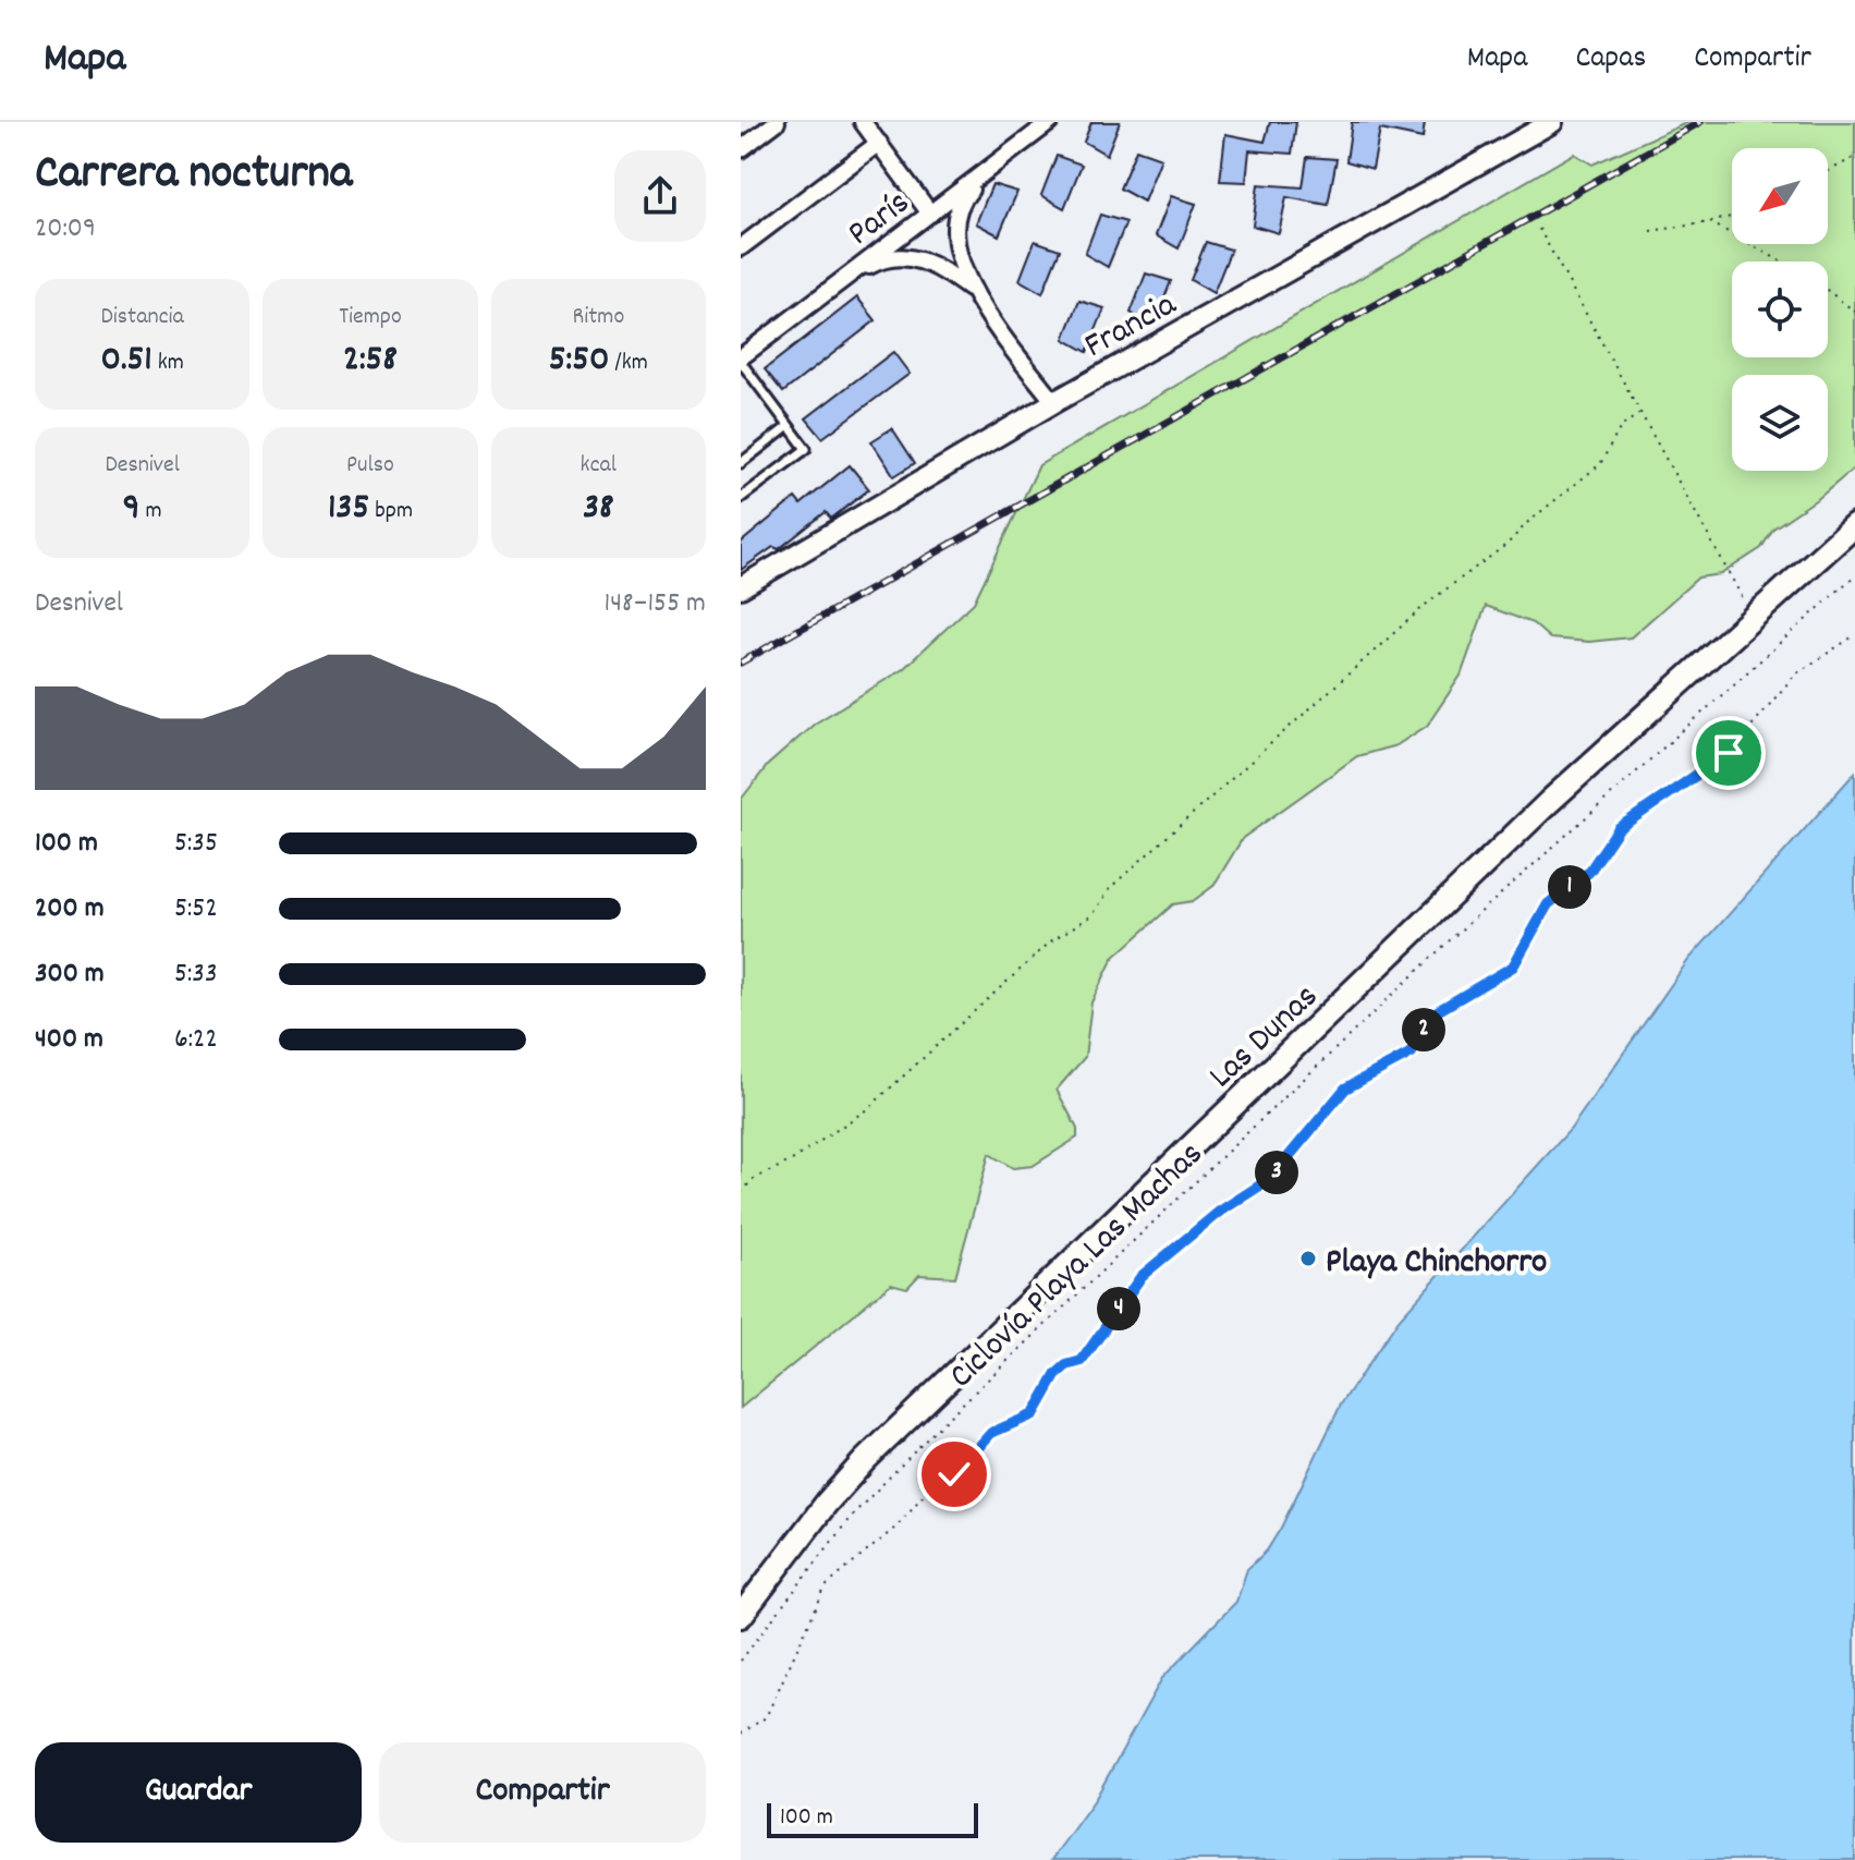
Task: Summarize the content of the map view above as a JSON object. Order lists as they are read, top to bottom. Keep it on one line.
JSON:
{"streets":{"main road":["Las Dunas"],"street":["París","Francia"],"path":["Ciclovía Playa Las Machas"]},"places":["Playa Chinchorro"],"scale_bar":"100 m","north":"bottom left","page":{"header":"Mapa","nav":["Mapa","Capas","Compartir"],"heading":["Carrera nocturna","20:09"],"stats":[["Distancia","0.51 km"],["Tiempo","2:58"],["Ritmo","5:50 /km"],["Desnivel","9 m"],["Pulso","135 bpm"],["kcal","38"]],"chart":["Desnivel","148–155 m"],"list":[{"name":"100 m","note":"5:35"},{"name":"200 m","note":"5:52"},{"name":"300 m","note":"5:33"},{"name":"400 m","note":"6:22"}],"pins":["1","2","3","4"],"buttons":["Guardar","Compartir"],"scale":"100 m"}}
